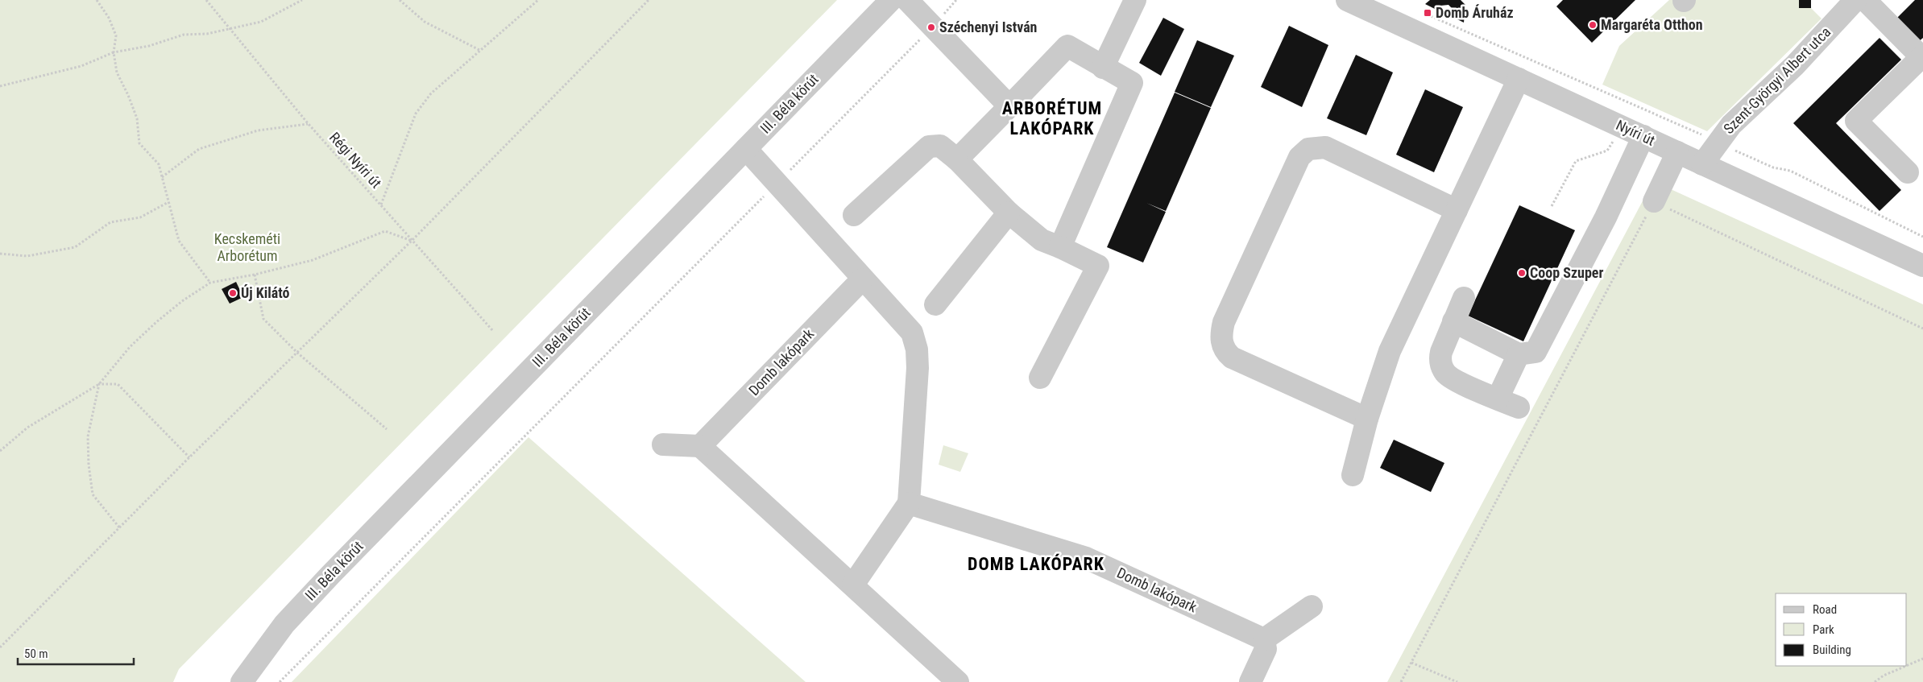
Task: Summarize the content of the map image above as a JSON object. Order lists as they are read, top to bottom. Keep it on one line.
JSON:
{"streets":{"street":["Szent-Györgyi Albert utca","III. Béla körút","Nyíri út","Domb lakópark"],"path":["Régi Nyíri út"]},"crossings":[["Szent-Györgyi Albert utca","Nyíri út"]],"districts":["ARBORÉTUM LAKÓPARK","DOMB LAKÓPARK"],"parks":["Kecskeméti Arborétum"],"places":{"transit":["Domb Áruház"],"other":["Margaréta Otthon","Széchenyi István","Coop Szuper","Új Kilátó"]},"legend":["Road","Park","Building"],"scale_bar":"50 m"}
